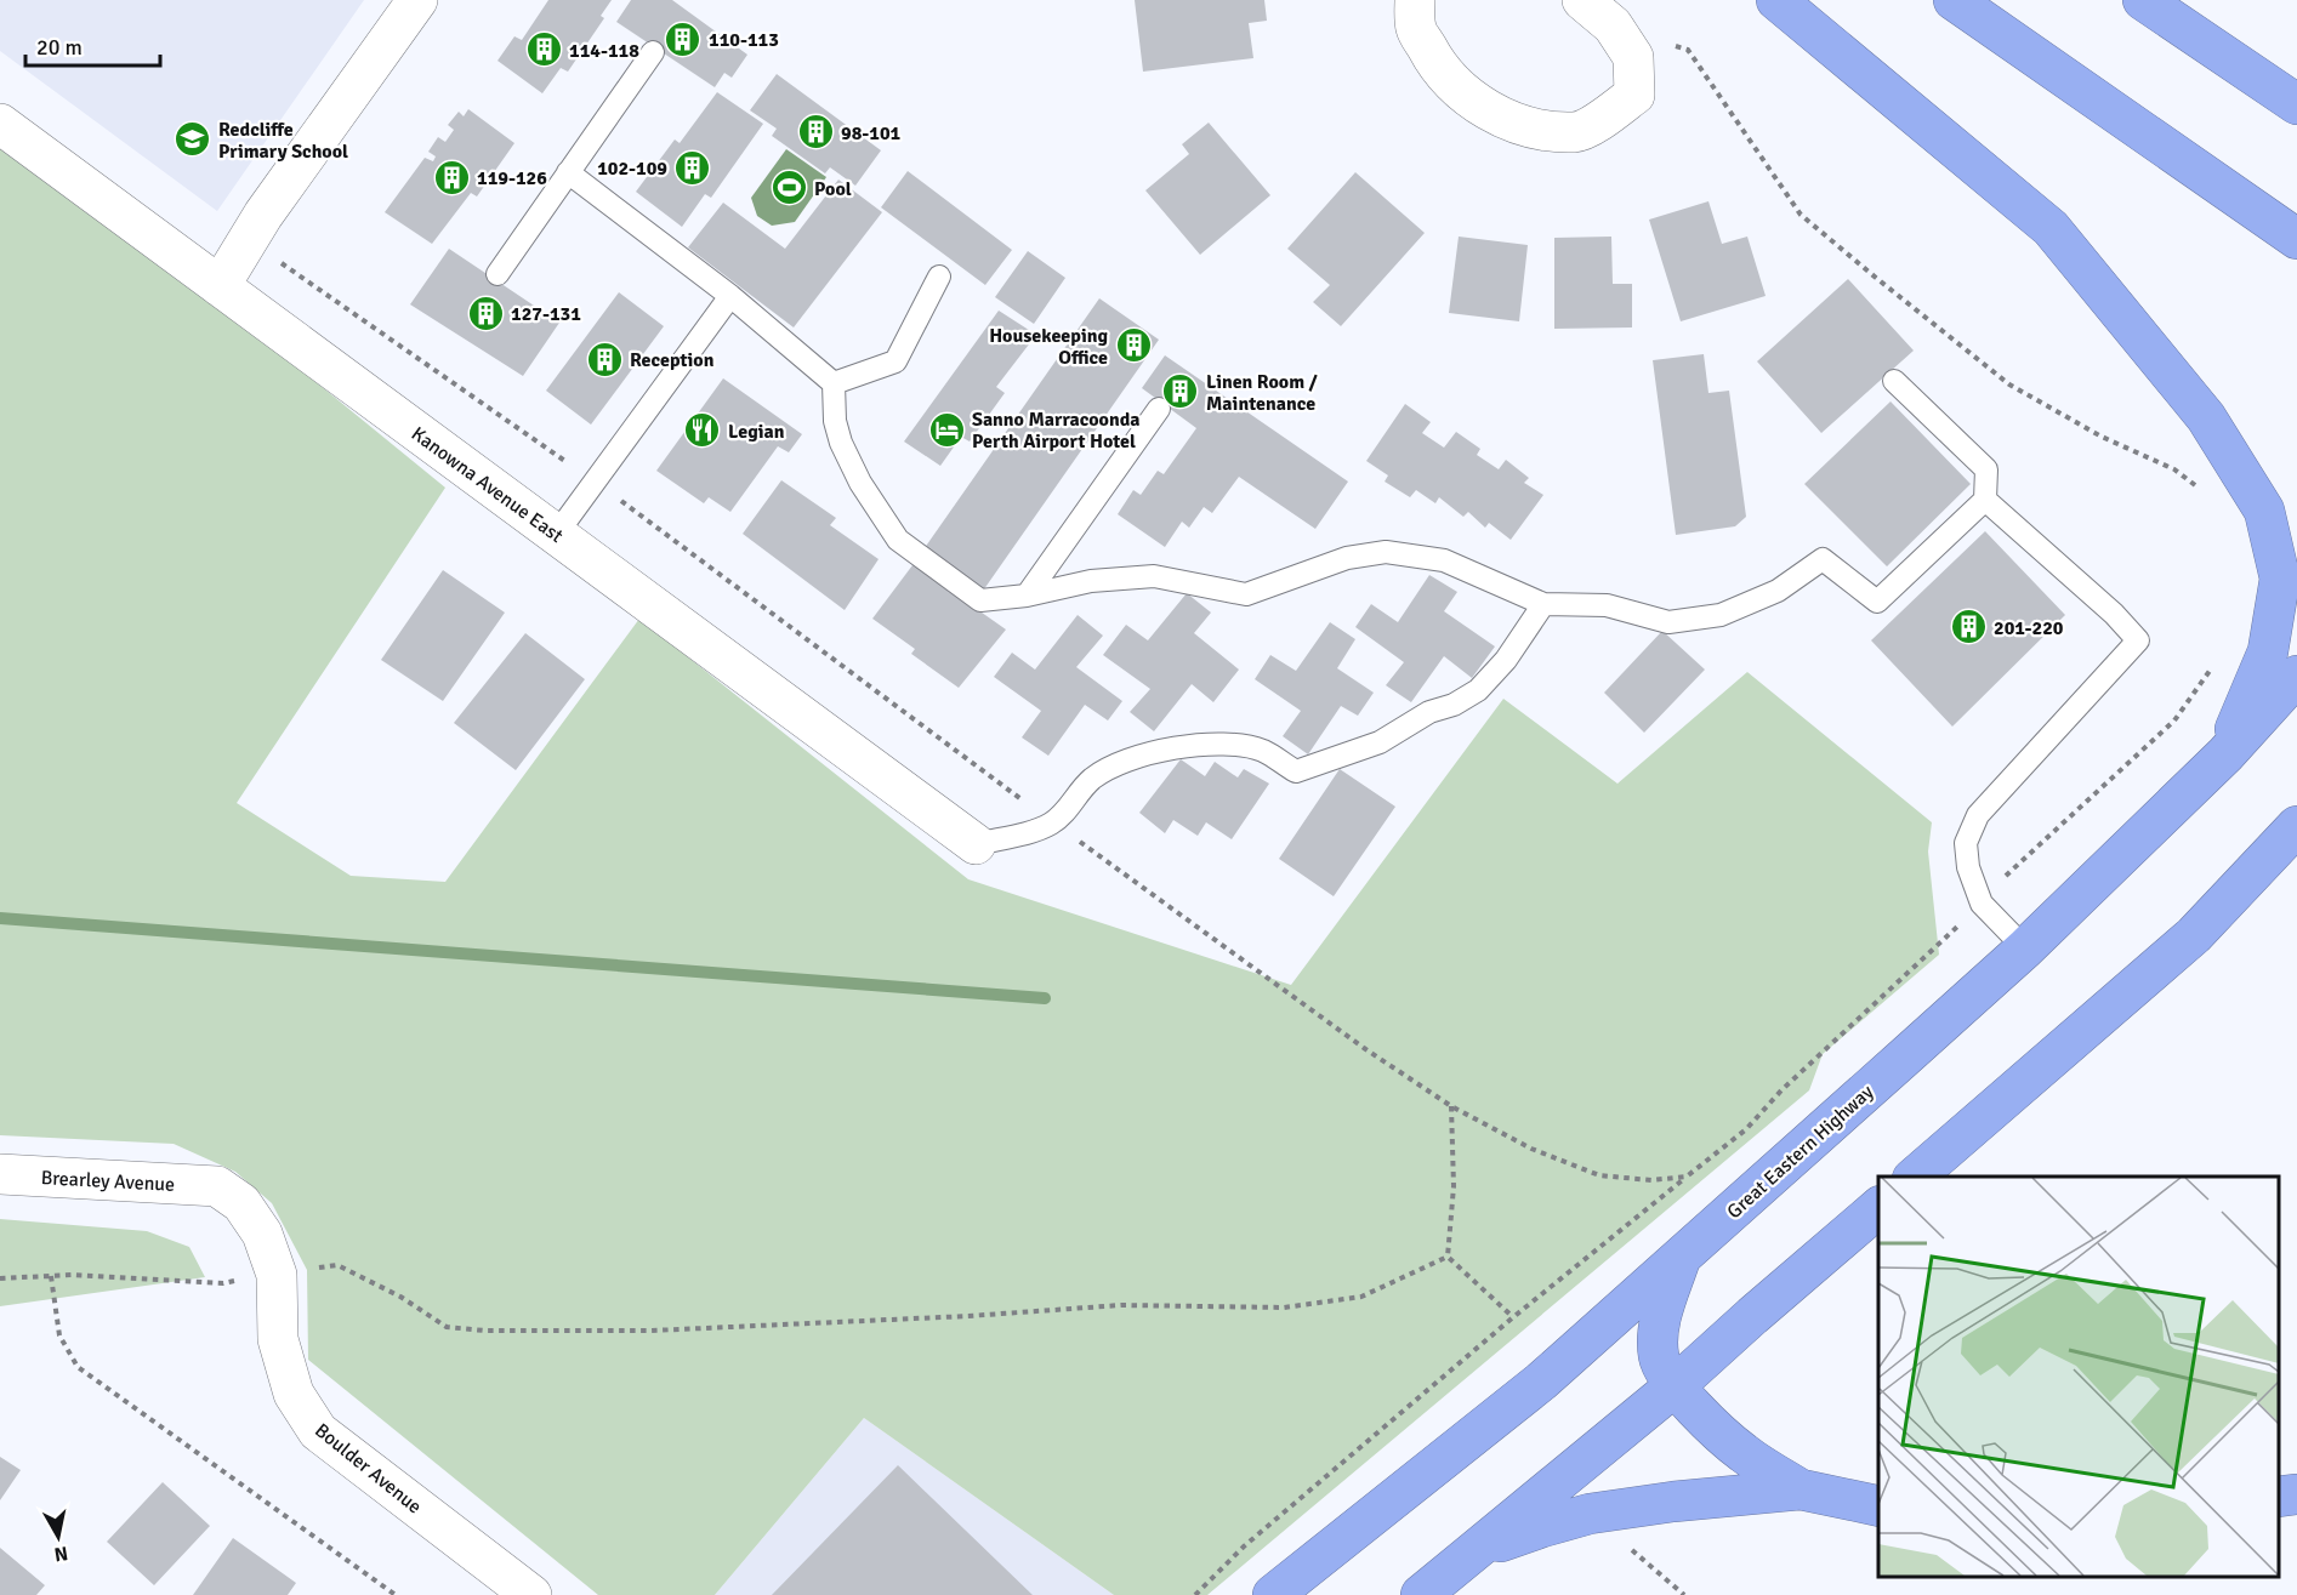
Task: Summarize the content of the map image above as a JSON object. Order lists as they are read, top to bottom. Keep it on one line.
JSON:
{"streets":{"highway":["Great Eastern Highway"],"street":["Kanowna Avenue East","Brearley Avenue","Boulder Avenue"]},"crossings":[["Brearley Avenue","Boulder Avenue"]],"places":{"building":["110-113","114-118","98-101","102-109","119-126","127-131","Housekeeping Office","Reception","Linen Room / Maintenance","201-220"],"school or university":["Redcliffe Primary School"],"sports":["Pool"],"hotel":["Sanno Marracoonda Perth Airport Hotel"],"restaurant":["Legian"]},"scale_bar":"20 m","north":"bottom"}
